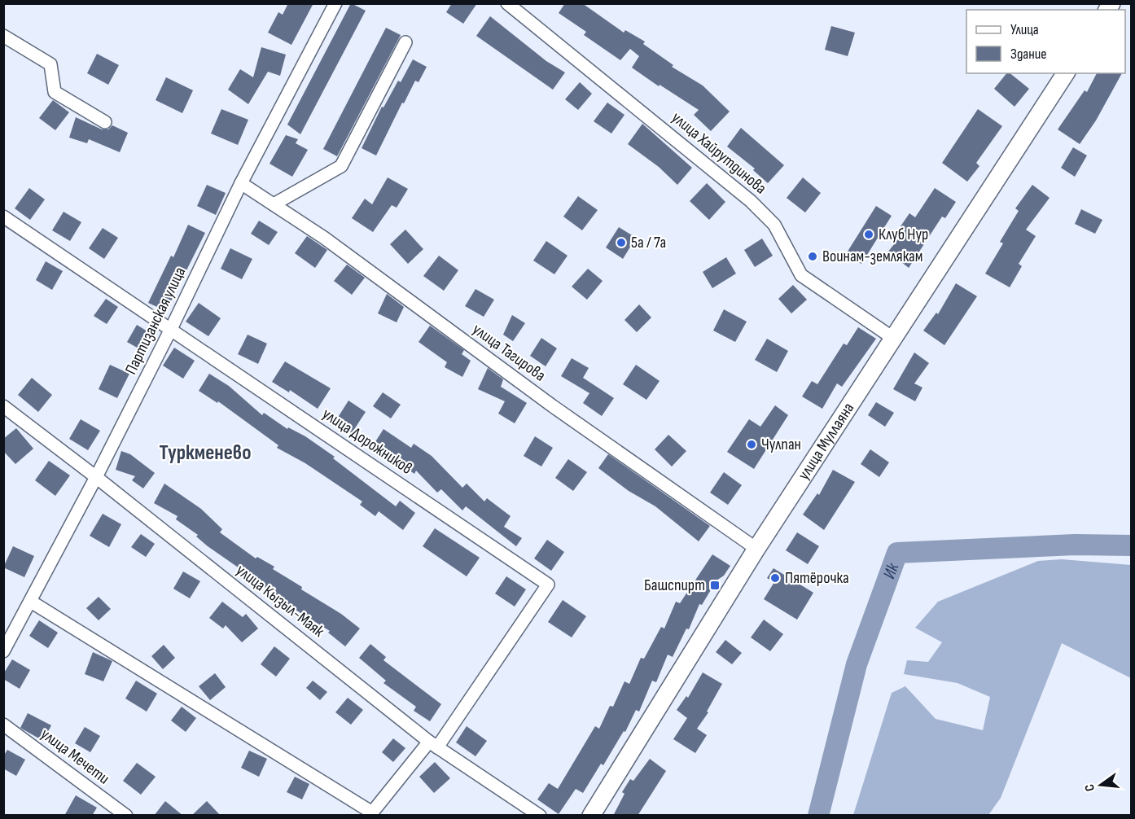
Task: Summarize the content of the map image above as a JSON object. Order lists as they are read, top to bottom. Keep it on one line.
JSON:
{"streets":{"main road":["улица Муллаяна"],"street":["улица Хайрутдинова","Партизанская улица","улица Тагирова","улица Дорожников","улица Кызыл-Маяк","улица Мечети"]},"crossings":[["улица Хайрутдинова","улица Муллаяна"],["Партизанская улица","улица Тагирова"],["Партизанская улица","улица Дорожников"],["Партизанская улица","улица Кызыл-Маяк"],["улица Тагирова","улица Муллаяна"],["улица Дорожников","улица Кызыл-Маяк"]],"districts":["Туркменево"],"water":["Ик"],"places":{"other":["Клуб Нур","5а / 7а","Воинам-землякам","Чулпан","Пятёрочка"],"transit":["Башспирт"]},"legend":["Улица","Здание"],"north":"left"}
